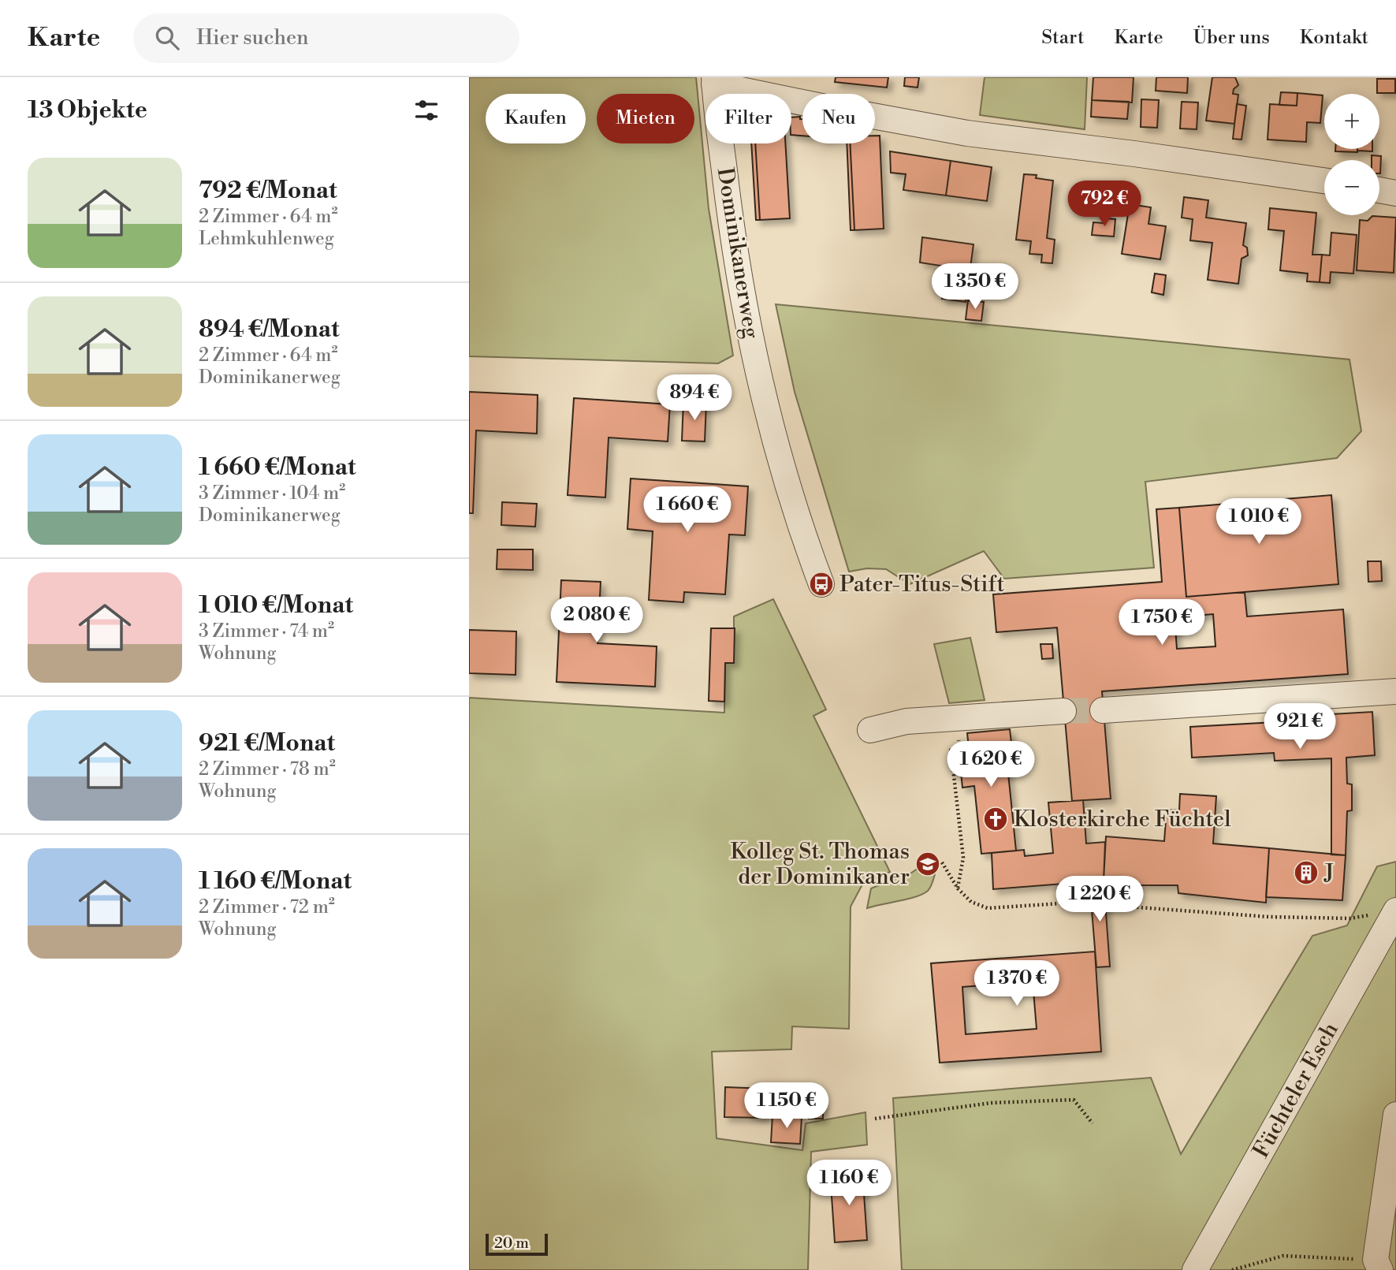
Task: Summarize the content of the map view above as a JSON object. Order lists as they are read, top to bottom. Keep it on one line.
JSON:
{"streets":{"street":["Dominikanerweg","Füchteler Esch"]},"places":{"bus stop":["Pater-Titus-Stift"],"church":["Klosterkirche Füchtel"],"school or university":["Kolleg St. Thomas der Dominikaner"],"building":["J"]},"scale_bar":"20 m","page":{"header":"Karte","search":"Hier suchen","nav":["Start","Karte","Über uns","Kontakt"],"heading":"13 Objekte","map_buttons":["+","−"],"chip":["Kaufen","Mieten","Filter","Neu"],"list":[{"name":"792 €/Monat","note":"2 Zimmer · 64 m² · Lehmkuhlenweg"},{"name":"894 €/Monat","note":"2 Zimmer · 64 m² · Dominikanerweg"},{"name":"1 660 €/Monat","note":"3 Zimmer · 104 m² · Dominikanerweg"},{"name":"1 010 €/Monat","note":"3 Zimmer · 74 m² · Wohnung"},{"name":"921 €/Monat","note":"2 Zimmer · 78 m² · Wohnung"},{"name":"1 160 €/Monat","note":"2 Zimmer · 72 m² · Wohnung"}],"price":["792 €","1 350 €","894 €","1 660 €","1 010 €","2 080 €","1 750 €","921 €","1 620 €","1 220 €","1 370 €","1 150 €","1 160 €"],"scale":"20 m"}}
